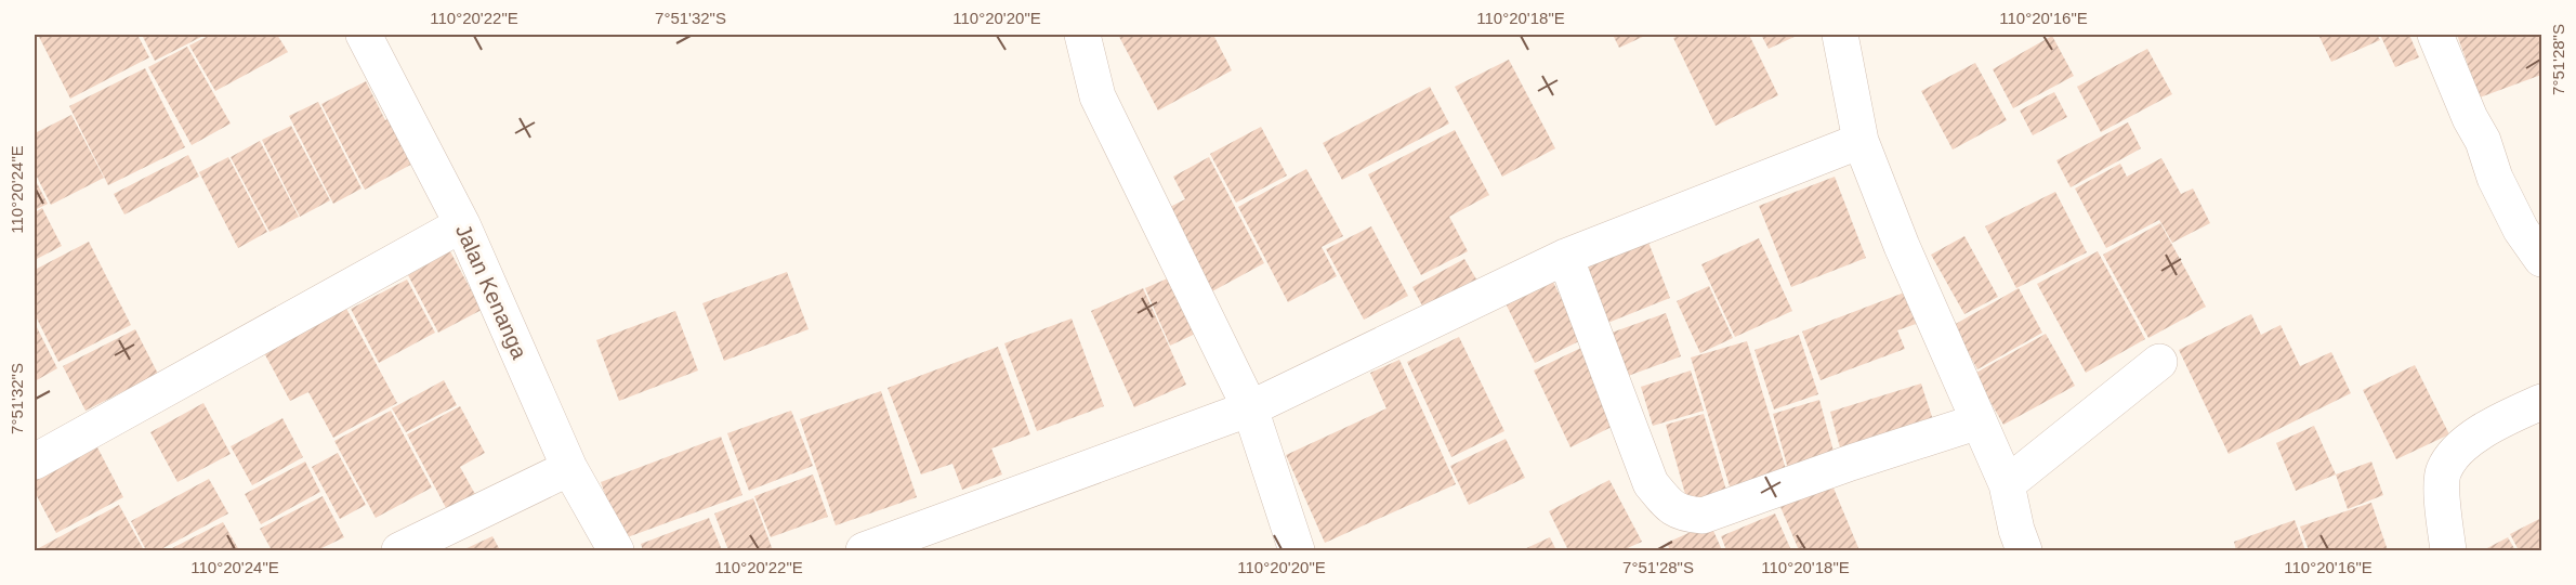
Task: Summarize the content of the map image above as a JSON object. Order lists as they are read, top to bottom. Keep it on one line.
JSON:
{"streets":{"street":["Jalan Kenanga"]},"coordinates":["110°20'22\"E","7°51'32\"S","110°20'20\"E","110°20'18\"E","110°20'16\"E","7°51'28\"S","110°20'24\"E"]}
